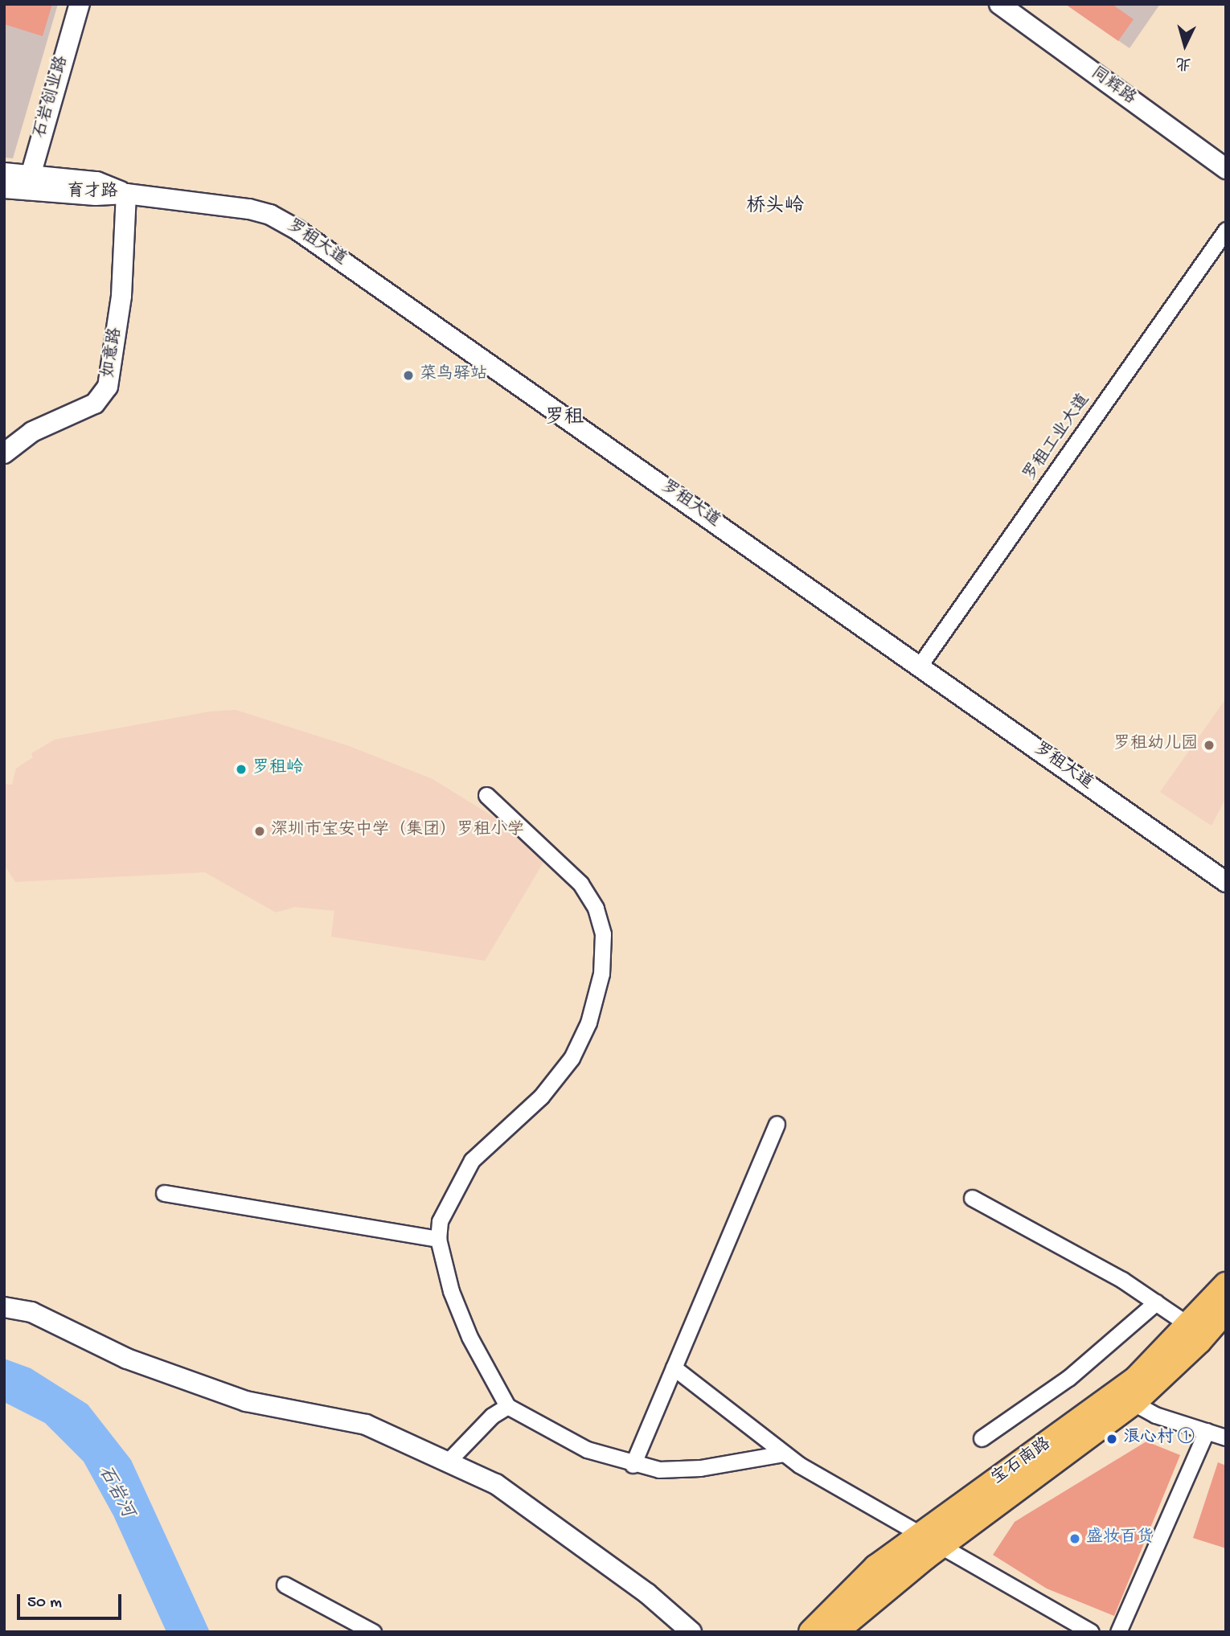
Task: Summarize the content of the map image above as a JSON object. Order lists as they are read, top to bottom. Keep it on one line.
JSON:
{"streets":{"main road":["宝石南路"],"street":["同辉路","石岩创业路","育才路","罗租大道","如意路","罗租工业大道"]},"crossings":[["石岩创业路","育才路"],["育才路","罗租大道"],["育才路","如意路"],["罗租大道","如意路"],["罗租大道","罗租工业大道"]],"districts":["桥头岭","罗租"],"water":["石岩河"],"places":["菜鸟驿站","罗租幼儿园","罗租岭","深圳市宝安中学（集团）罗租小学","浪心村 ①","盛妆百货"],"scale_bar":"50 m","north":"bottom"}
